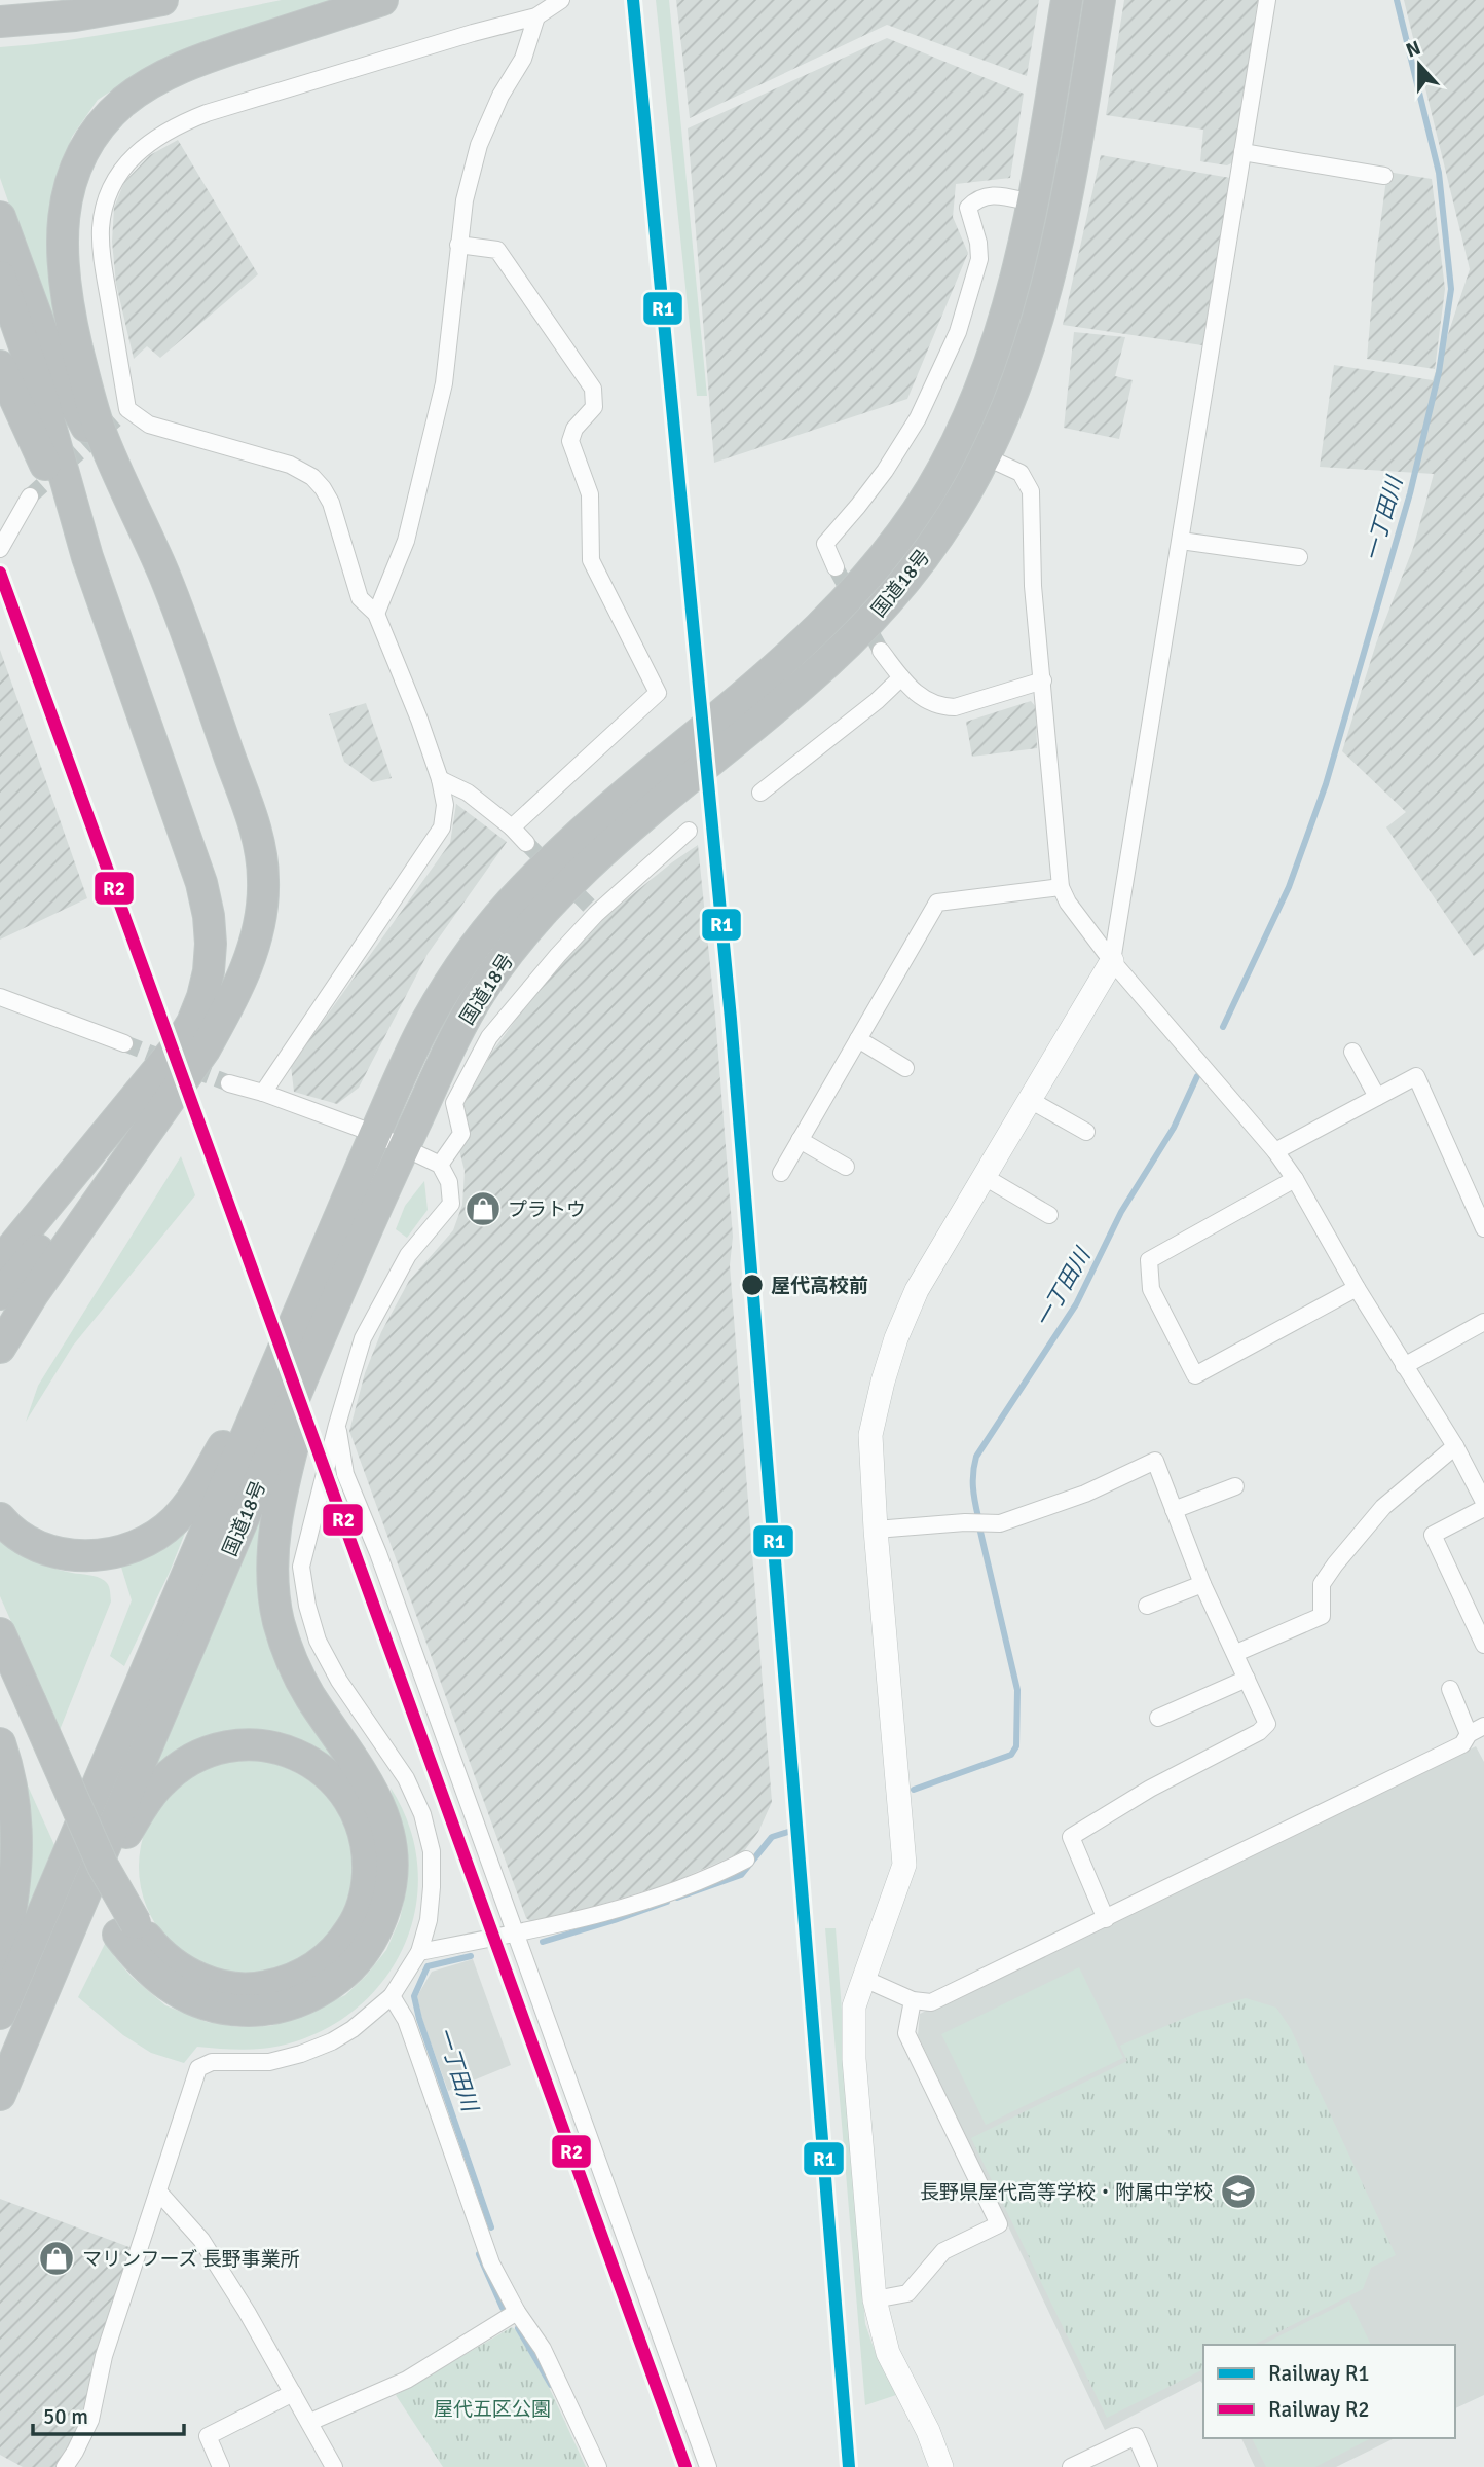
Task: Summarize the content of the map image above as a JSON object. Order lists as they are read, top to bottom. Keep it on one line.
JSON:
{"streets":{"highway":["国道18号"]},"water":["一丁田川"],"parks":["屋代五区公園"],"places":{"shop":["プラトウ","マリンフーズ 長野事業所"],"other":["屋代高校前"],"school or university":["長野県屋代高等学校・附属中学校"]},"lines":["rail line R1","rail line R2"],"legend":["Railway R1","Railway R2"],"scale_bar":"50 m","north":"top"}
